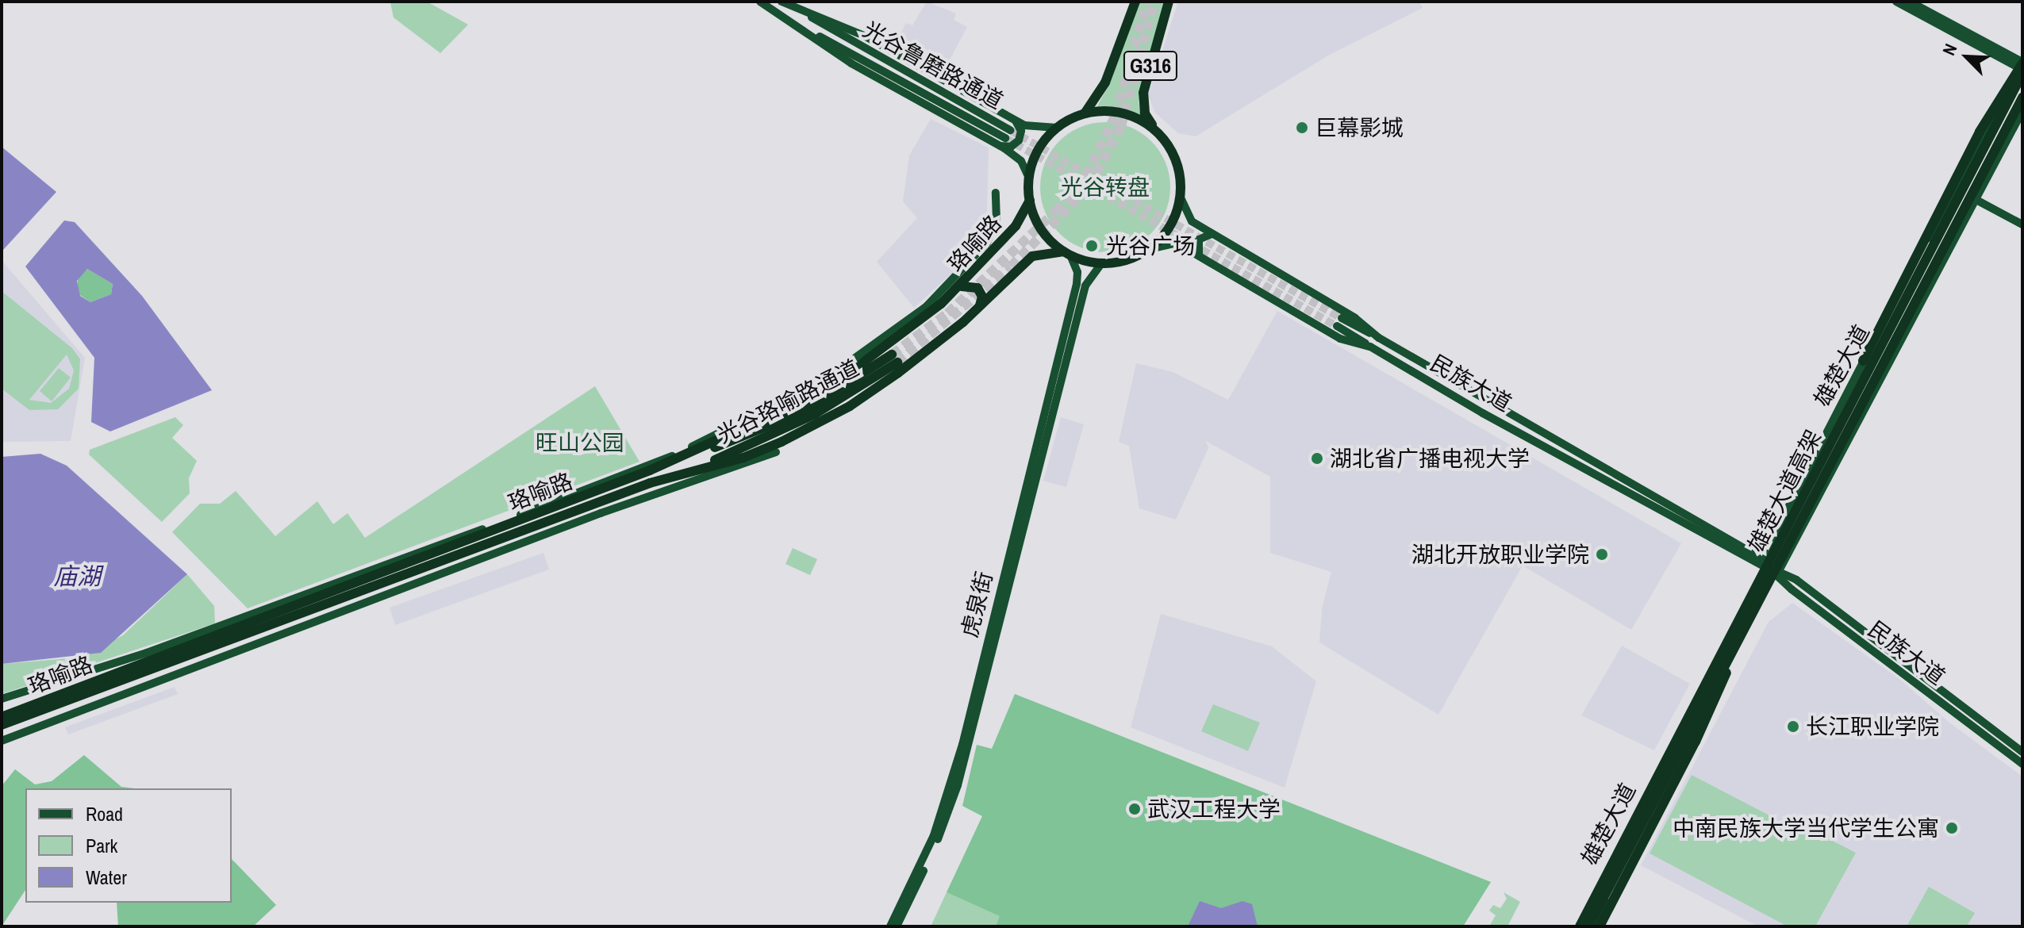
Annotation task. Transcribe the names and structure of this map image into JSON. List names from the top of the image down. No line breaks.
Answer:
{"streets":{"highway":["G316","珞喻路","光谷珞喻路通道","雄楚大道高架"],"main road":["光谷鲁磨路通道","雄楚大道","民族大道","虎泉街"]},"crossings":[["G316","珞喻路"],["G316","民族大道"],["珞喻路","民族大道"],["珞喻路","光谷珞喻路通道"],["雄楚大道","民族大道"],["雄楚大道","雄楚大道高架"]],"water":["庙湖"],"parks":["光谷转盘","旺山公园"],"places":["巨幕影城","光谷广场","湖北省广播电视大学","湖北开放职业学院","长江职业学院","武汉工程大学","中南民族大学当代学生公寓"],"legend":["Road","Park","Water"],"north":"top left"}
